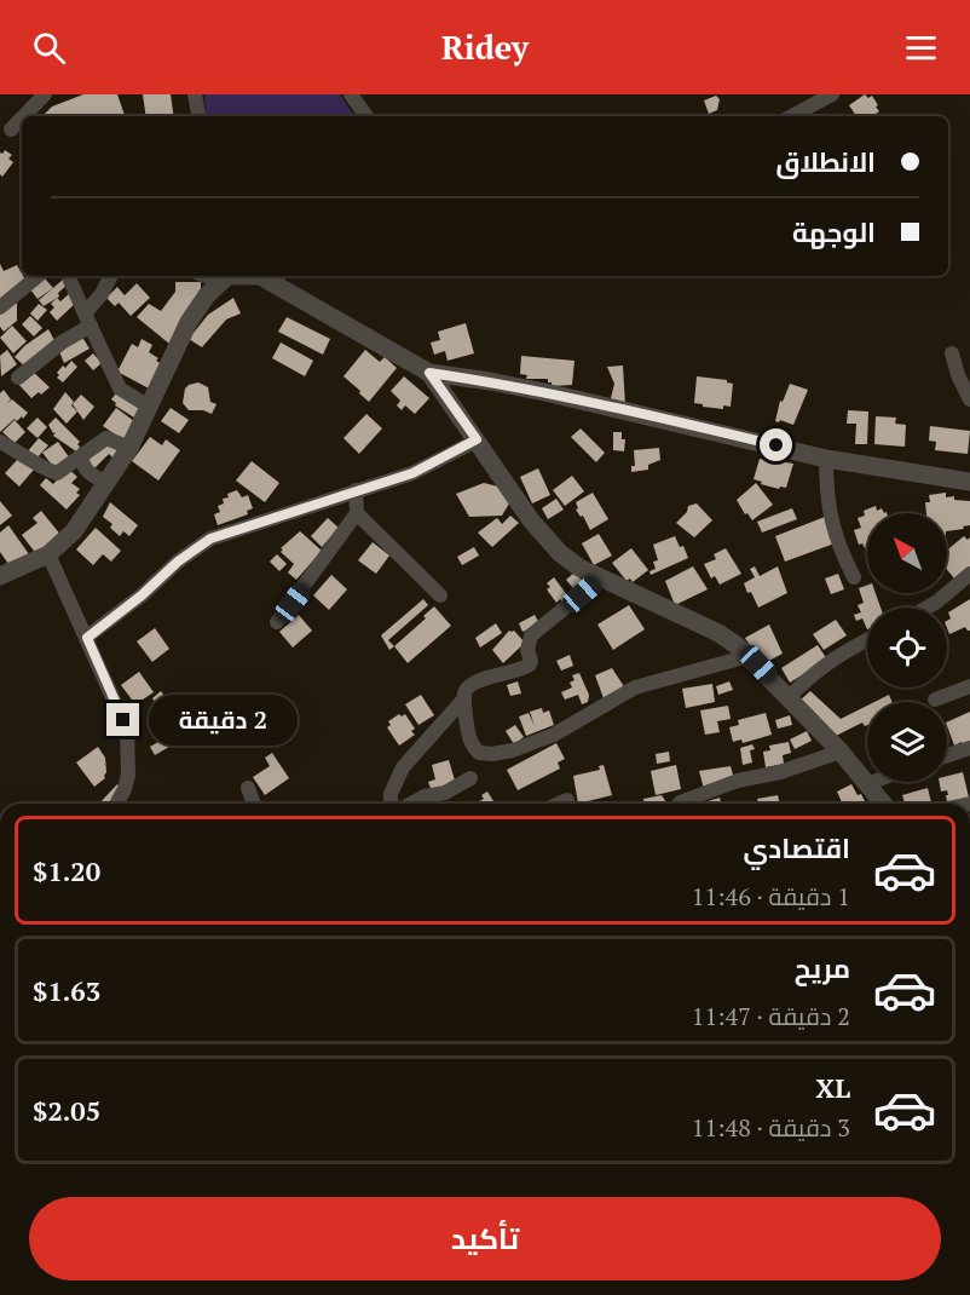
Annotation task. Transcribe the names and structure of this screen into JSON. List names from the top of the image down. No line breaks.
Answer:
{"north":"top left","page":{"header":"Ridey","banner":["الانطلاق","الوجهة"],"bubble":"2 دقيقة","list":[{"name":"اقتصادي","note":"1 دقيقة · 11:46","value":"$1.20"},{"name":"مريح","note":"2 دقيقة · 11:47","value":"$1.63"},{"name":"XL","note":"3 دقيقة · 11:48","value":"$2.05"}],"buttons":"تأكيد"}}
